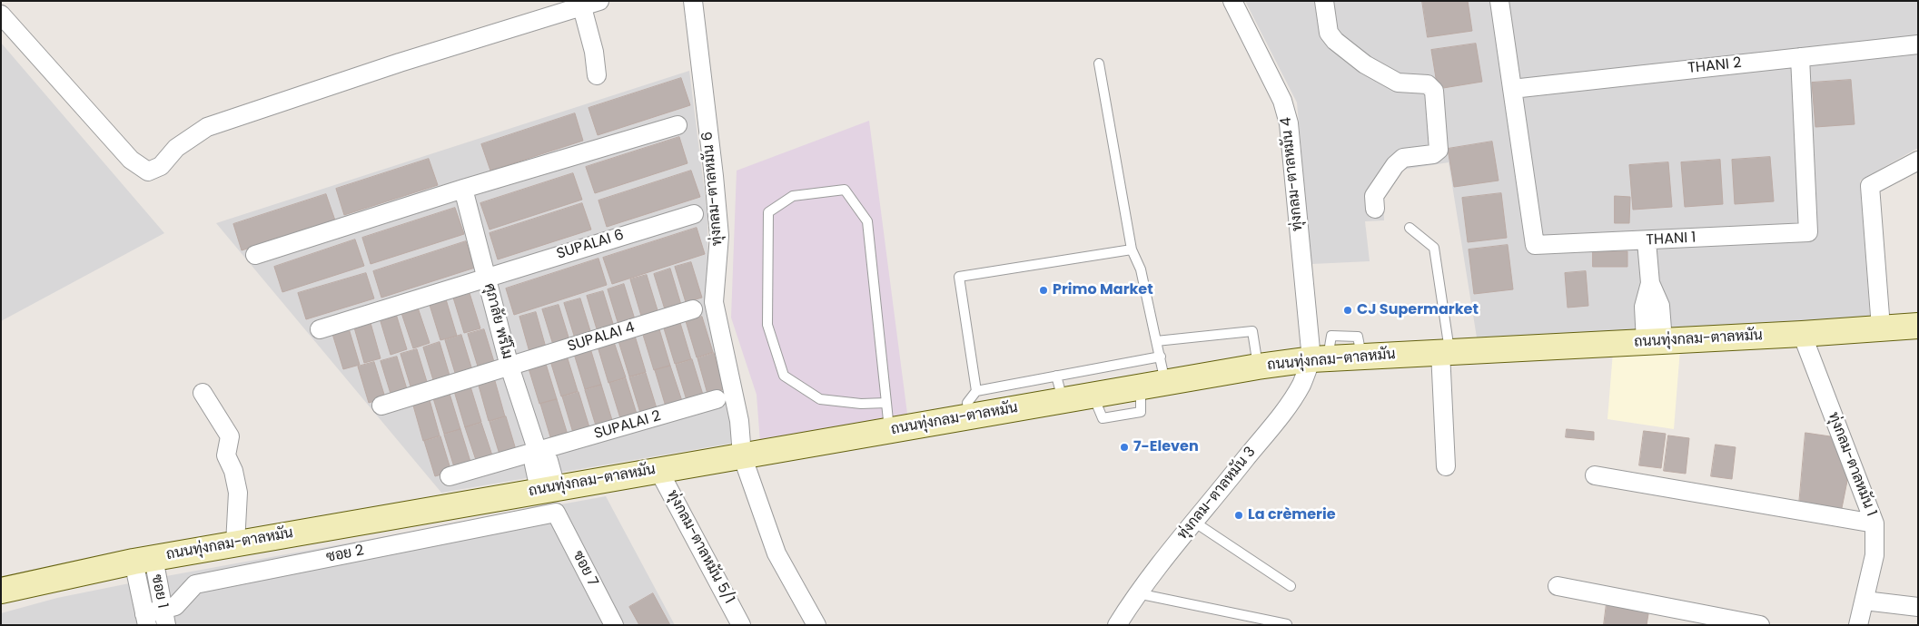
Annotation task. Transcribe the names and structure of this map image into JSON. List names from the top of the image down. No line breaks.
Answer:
{"streets":{"street":["THANI 2","ทุ่งกลม-ตาลหมัน 4","ทุ่งกลม-ตาลหมัน 6","THANI 1","SUPALAI 6","ศุภาลัย พรีโม","SUPALAI 4","ถนนทุ่งกลม-ตาลหมัน","SUPALAI 2","ทุ่งกลม-ตาลหมัน 1","ทุ่งกลม-ตาลหมัน 3","ทุ่งกลม-ตาลหมัน 5/1","ซอย 2","ซอย 7","ซอย 1"]},"crossings":[["THANI 2","THANI 1"],["ทุ่งกลม-ตาลหมัน 4","ถนนทุ่งกลม-ตาลหมัน"],["ทุ่งกลม-ตาลหมัน 4","ทุ่งกลม-ตาลหมัน 3"],["ทุ่งกลม-ตาลหมัน 6","ถนนทุ่งกลม-ตาลหมัน"],["SUPALAI 6","ศุภาลัย พรีโม"],["ศุภาลัย พรีโม","SUPALAI 4"],["ศุภาลัย พรีโม","ถนนทุ่งกลม-ตาลหมัน"],["ศุภาลัย พรีโม","SUPALAI 2"],["ถนนทุ่งกลม-ตาลหมัน","ทุ่งกลม-ตาลหมัน 1"],["ถนนทุ่งกลม-ตาลหมัน","ทุ่งกลม-ตาลหมัน 3"],["ถนนทุ่งกลม-ตาลหมัน","ทุ่งกลม-ตาลหมัน 5/1"],["ถนนทุ่งกลม-ตาลหมัน","ซอย 1"],["ซอย 2","ซอย 7"],["ซอย 2","ซอย 1"]],"places":["Primo Market","CJ Supermarket","7-Eleven","La crèmerie"]}
